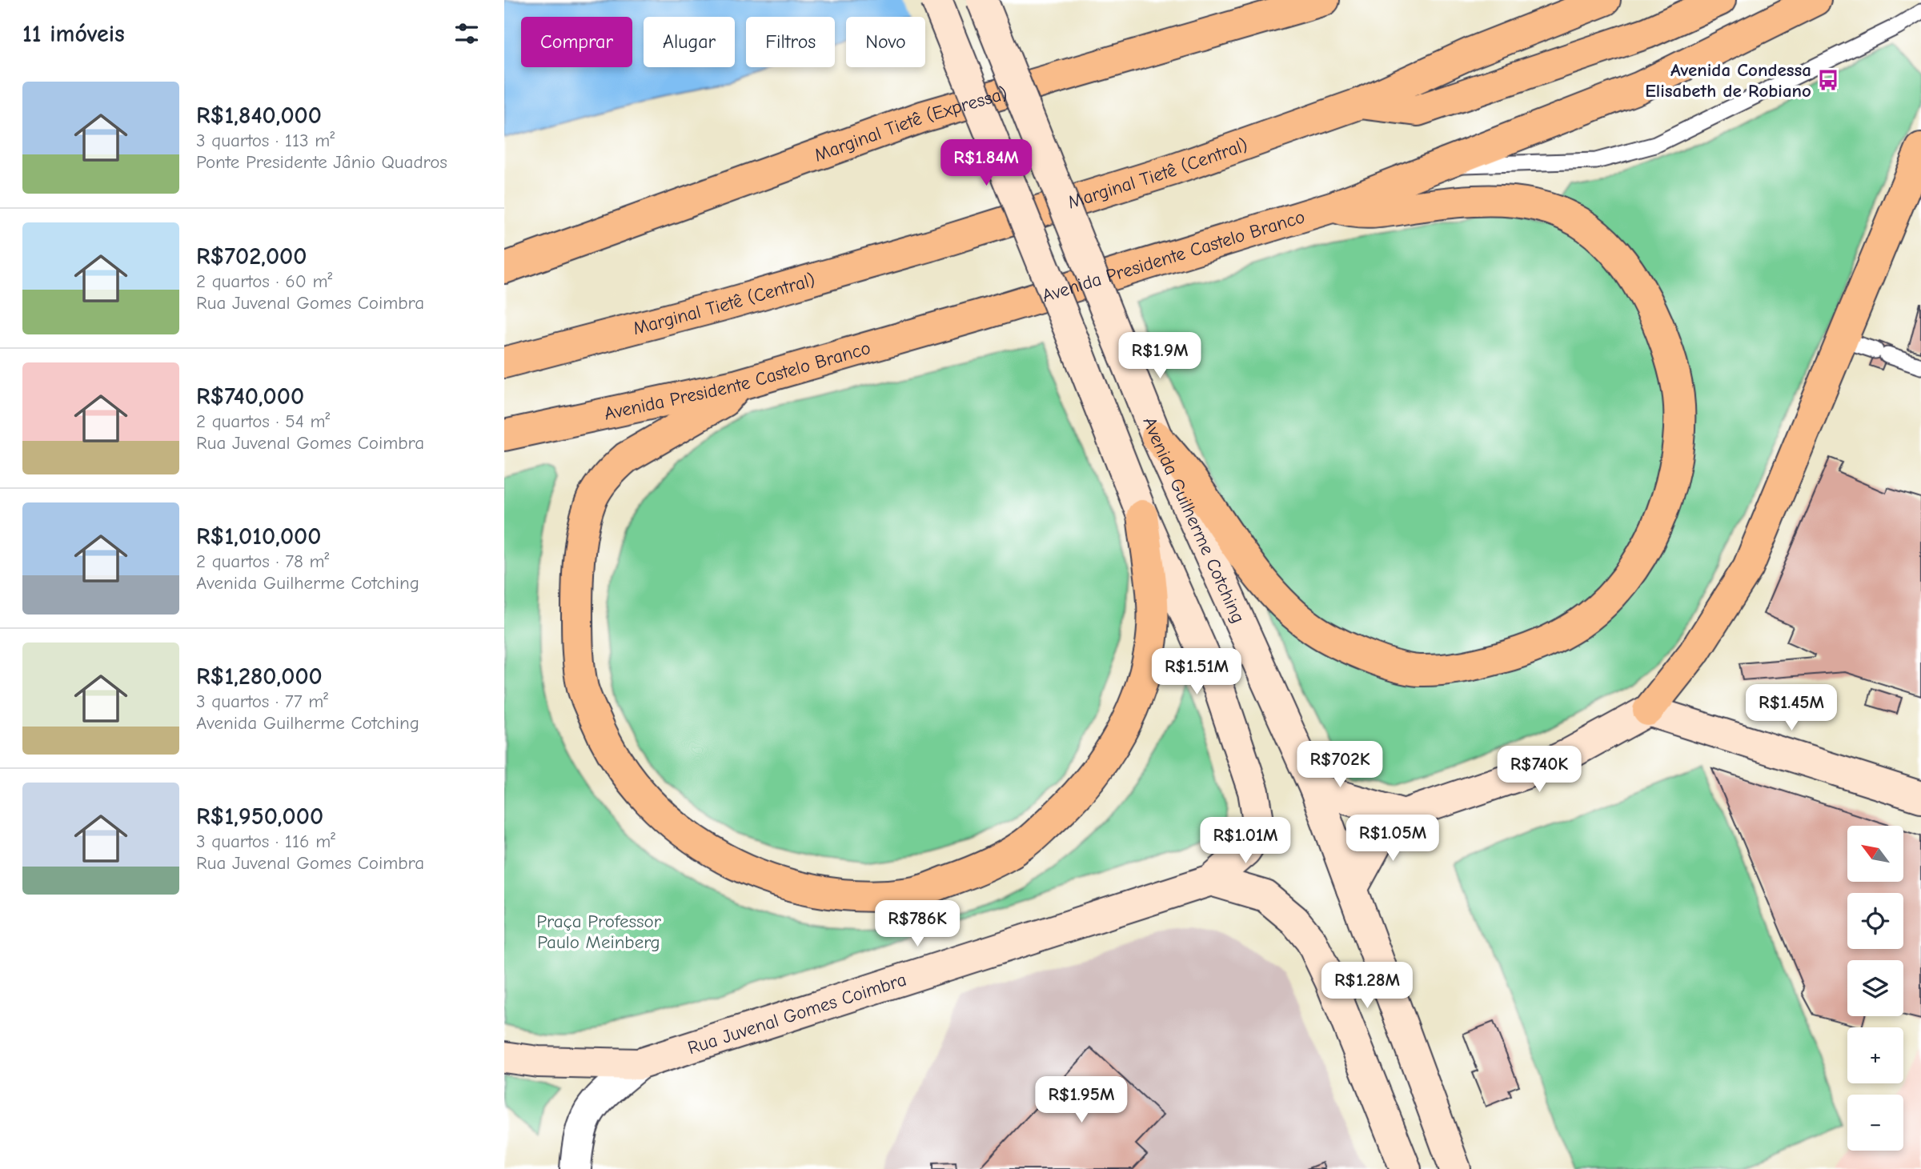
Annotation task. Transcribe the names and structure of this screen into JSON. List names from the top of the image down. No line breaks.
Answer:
{"streets":{"highway":["Marginal Tietê (Expressa)","Marginal Tietê (Central)","Avenida Presidente Castelo Branco"],"main road":["Avenida Guilherme Cotching","Rua Juvenal Gomes Coimbra"]},"parks":["Praça Professor Paulo Meinberg"],"places":{"bus stop":["Avenida Condessa Elisabeth de Robiano"]},"north":"top left","page":{"heading":"11 imóveis","chip":["Comprar","Alugar","Filtros","Novo"],"list":[{"name":"R$1,840,000","note":"3 quartos · 113 m² · Ponte Presidente Jânio Quadros"},{"name":"R$702,000","note":"2 quartos · 60 m² · Rua Juvenal Gomes Coimbra"},{"name":"R$740,000","note":"2 quartos · 54 m² · Rua Juvenal Gomes Coimbra"},{"name":"R$1,010,000","note":"2 quartos · 78 m² · Avenida Guilherme Cotching"},{"name":"R$1,280,000","note":"3 quartos · 77 m² · Avenida Guilherme Cotching"},{"name":"R$1,950,000","note":"3 quartos · 116 m² · Rua Juvenal Gomes Coimbra"}],"price":["R$1.84M","R$1.9M","R$1.51M","R$1.45M","R$702K","R$740K","R$1.05M","R$1.01M","R$786K","R$1.28M","R$1.95M"],"map_buttons":["+","−"]}}
